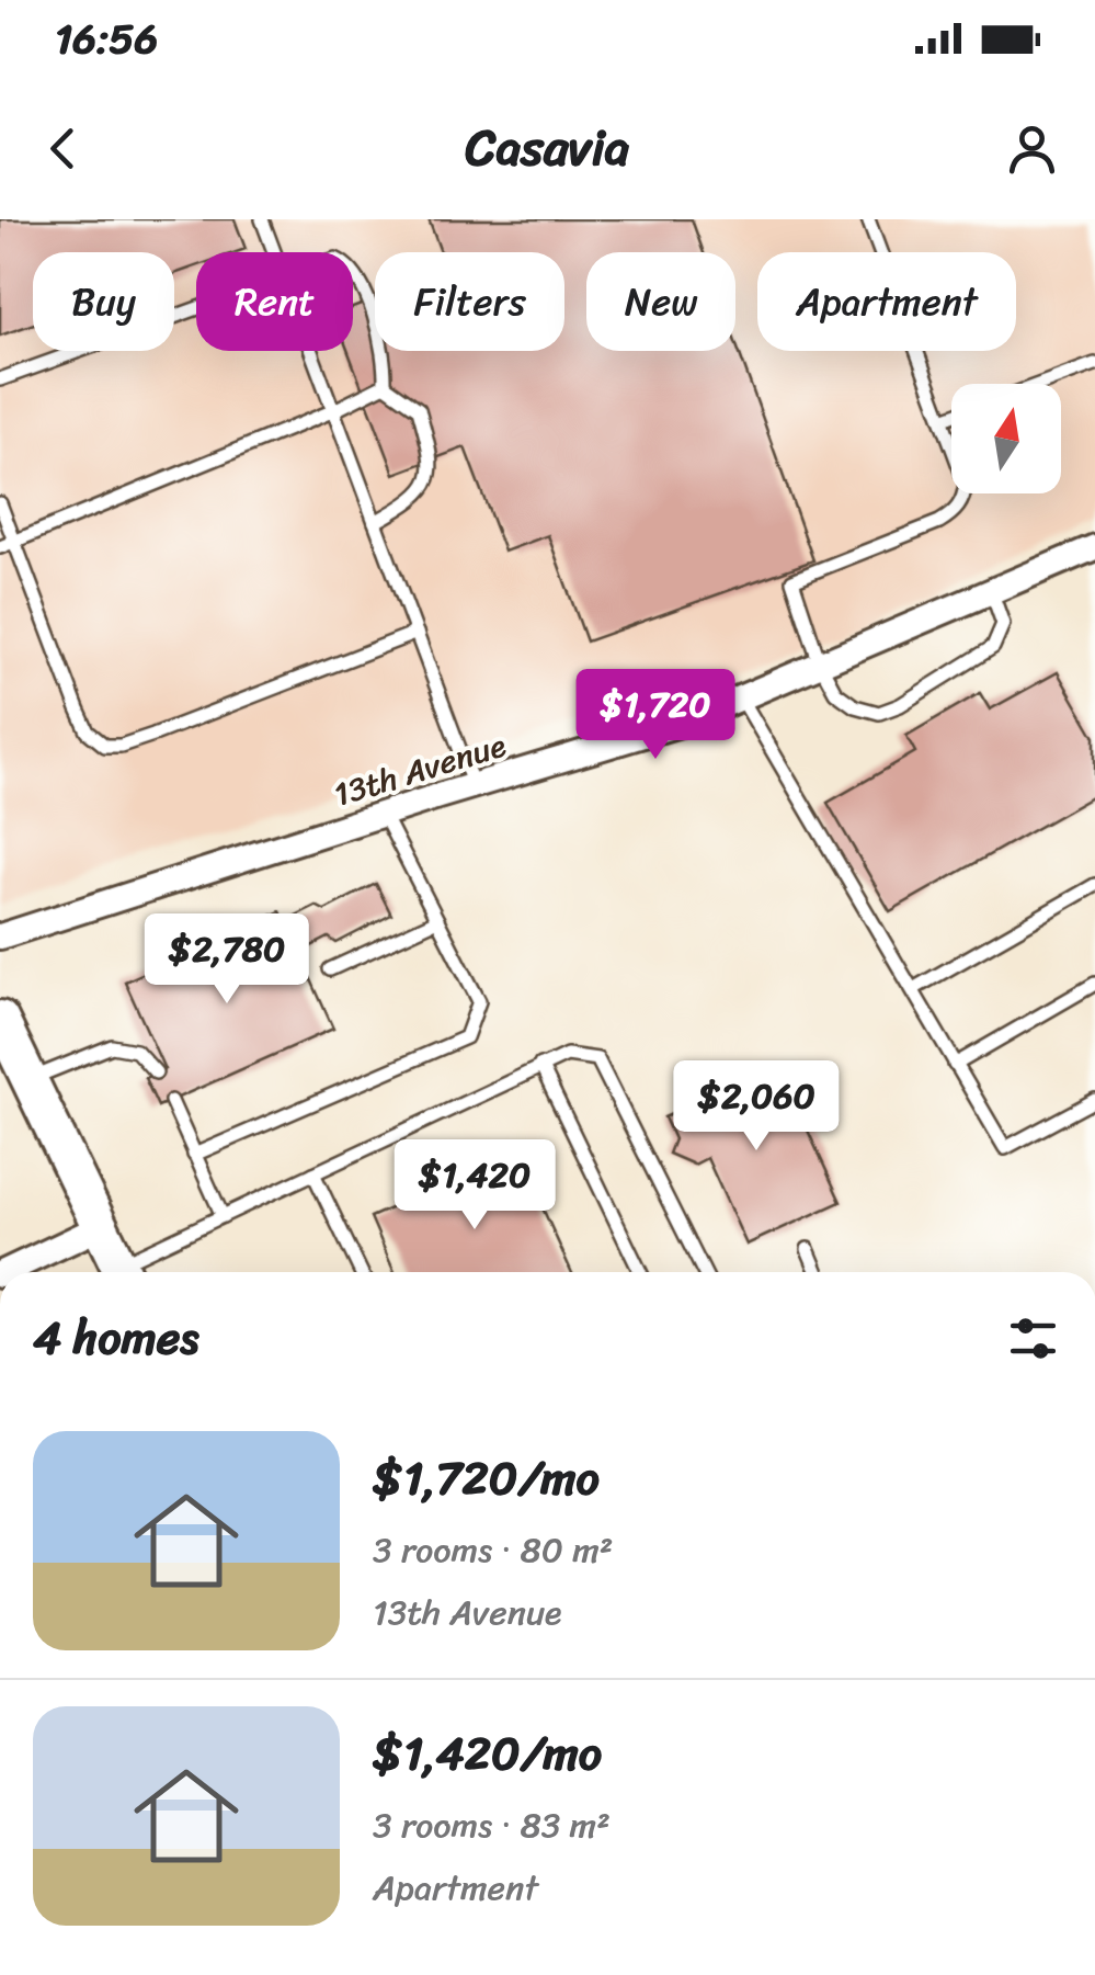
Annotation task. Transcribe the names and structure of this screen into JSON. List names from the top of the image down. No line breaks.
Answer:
{"streets":{"street":["13th Avenue"]},"north":"top","page":{"status":"16:56","header":"Casavia","chip":["Buy","Rent","Filters","New","Apartment"],"price":["$1,720","$2,780","$2,060","$1,420"],"heading":"4 homes","list":[{"name":"$1,720/mo","note":"3 rooms · 80 m² · 13th Avenue"},{"name":"$1,420/mo","note":"3 rooms · 83 m² · Apartment"}]}}
